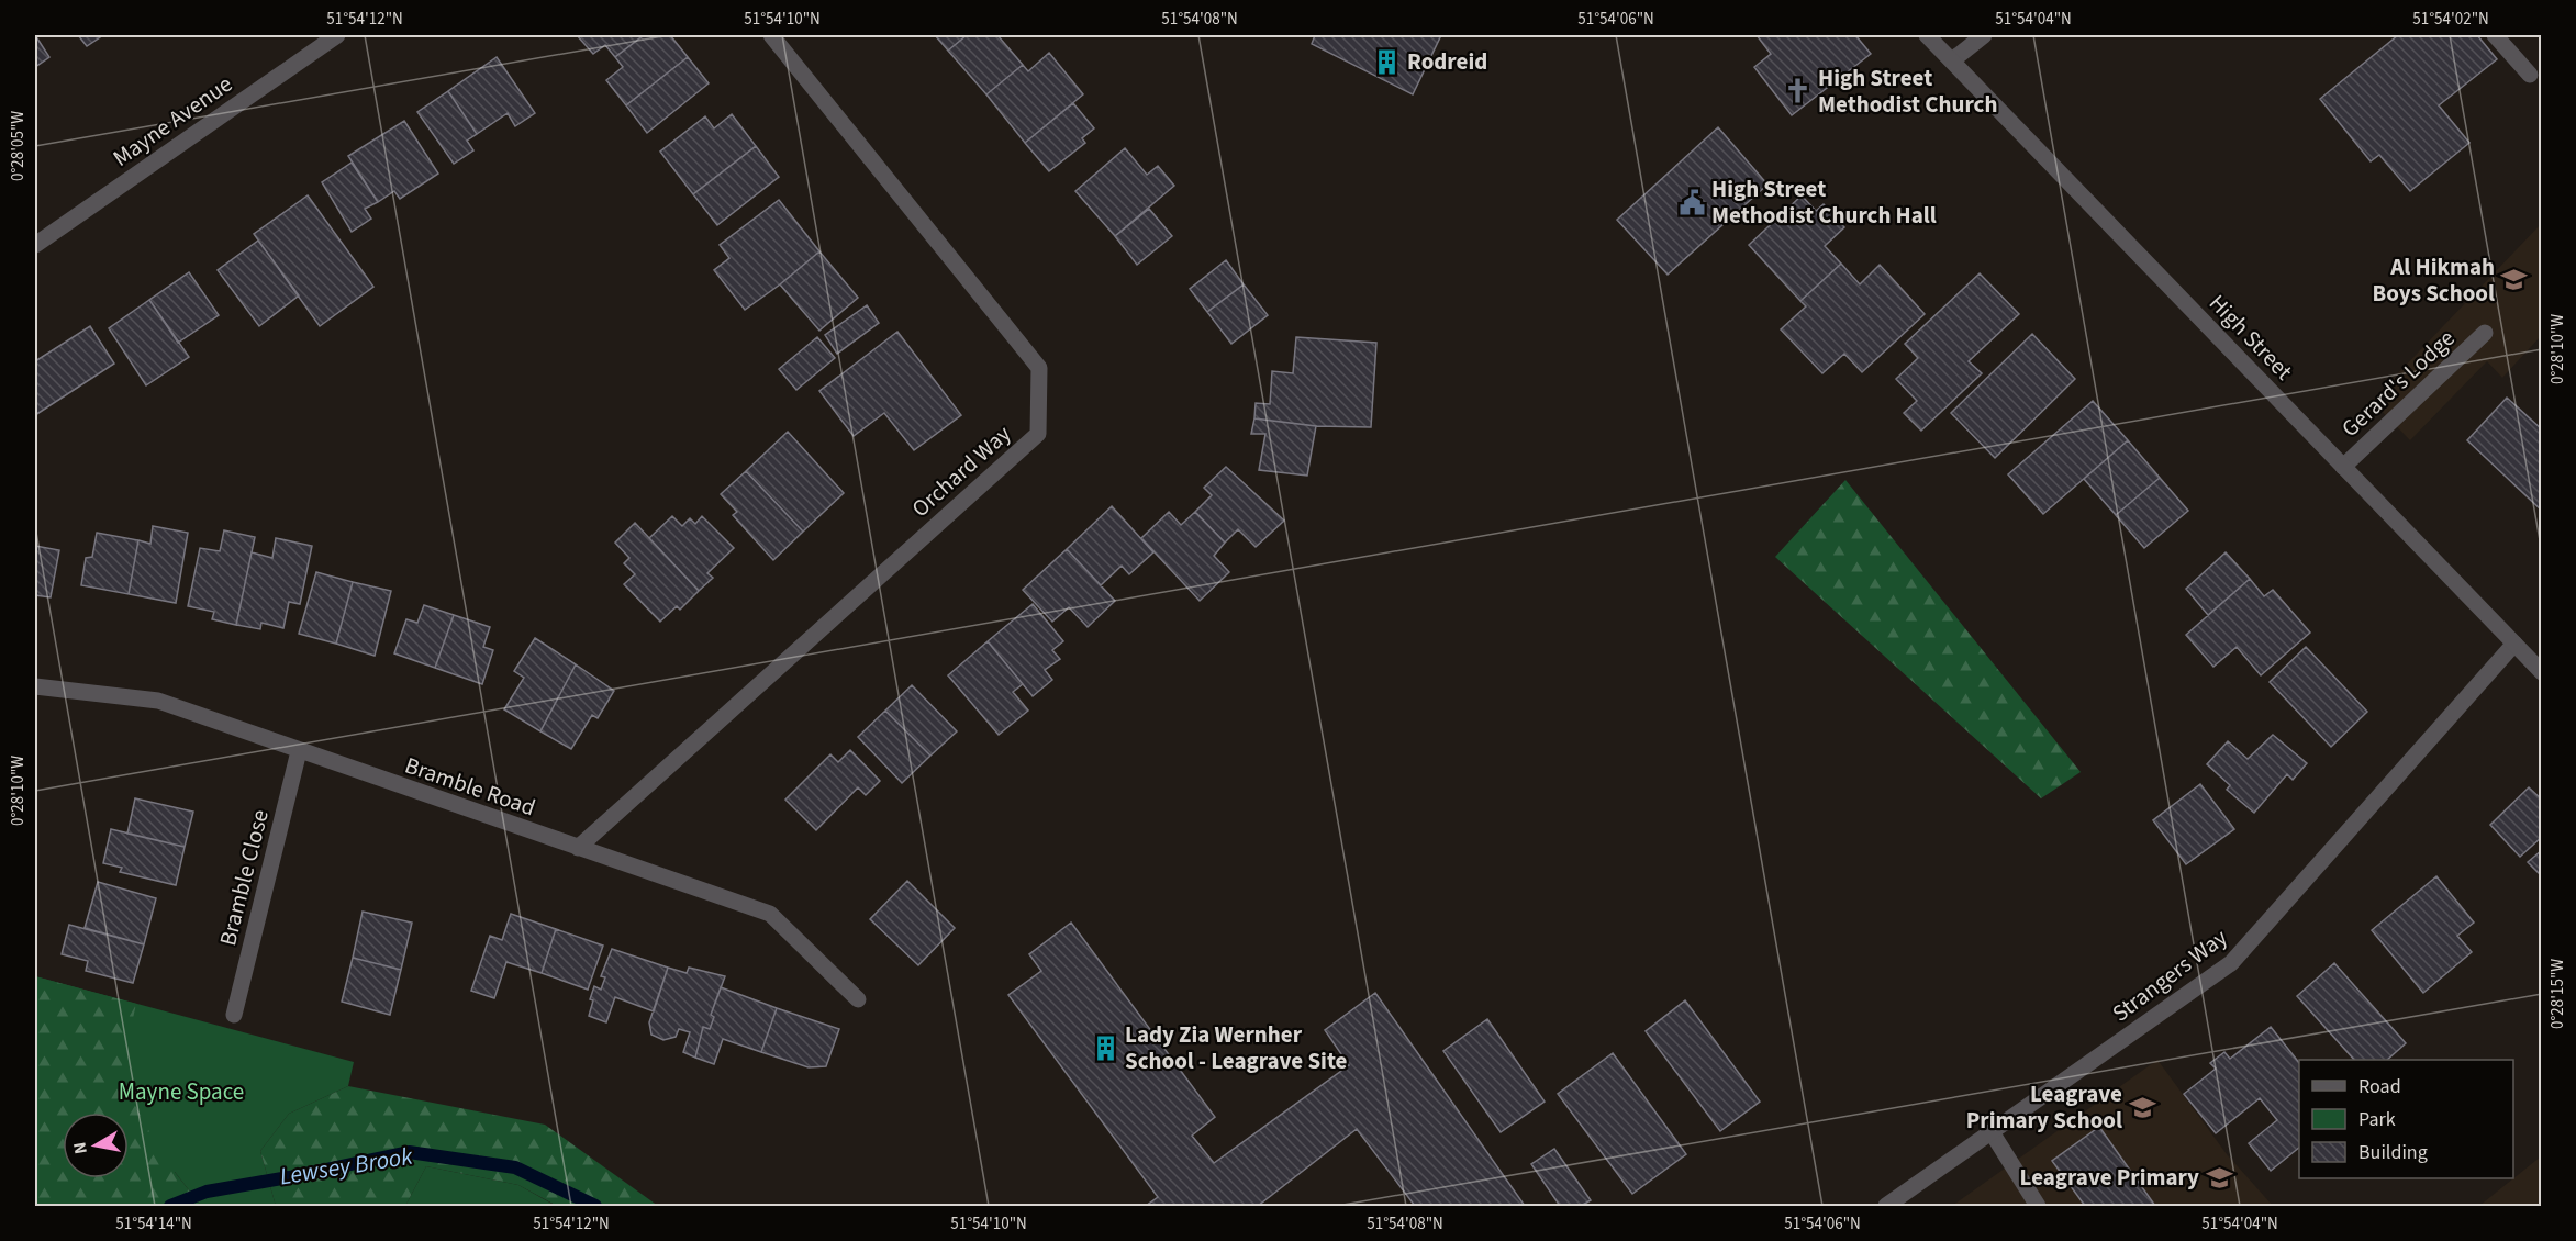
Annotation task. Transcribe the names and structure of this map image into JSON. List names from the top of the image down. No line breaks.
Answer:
{"streets":{"street":["Mayne Avenue","High Street","Gerard's Lodge","Orchard Way","Bramble Road","Bramble Close","Strangers Way"]},"crossings":[["High Street","Gerard's Lodge"],["High Street","Strangers Way"],["Orchard Way","Bramble Road"],["Bramble Road","Bramble Close"]],"water":["Lewsey Brook"],"parks":["Mayne Space"],"places":{"building":["Rodreid","Lady Zia Wernher School - Leagrave Site"],"church":["High Street Methodist Church"],"public building":["High Street Methodist Church Hall"],"school or university":["Al Hikmah Boys School","Leagrave Primary School","Leagrave Primary"]},"legend":["Road","Park","Building"],"north":"left","coordinates":["51°54'12\"N","51°54'10\"N","51°54'08\"N","51°54'06\"N","51°54'04\"N","51°54'02\"N","0°28'05\"W","0°28'10\"W","0°28'15\"W","51°54'14\"N"]}
